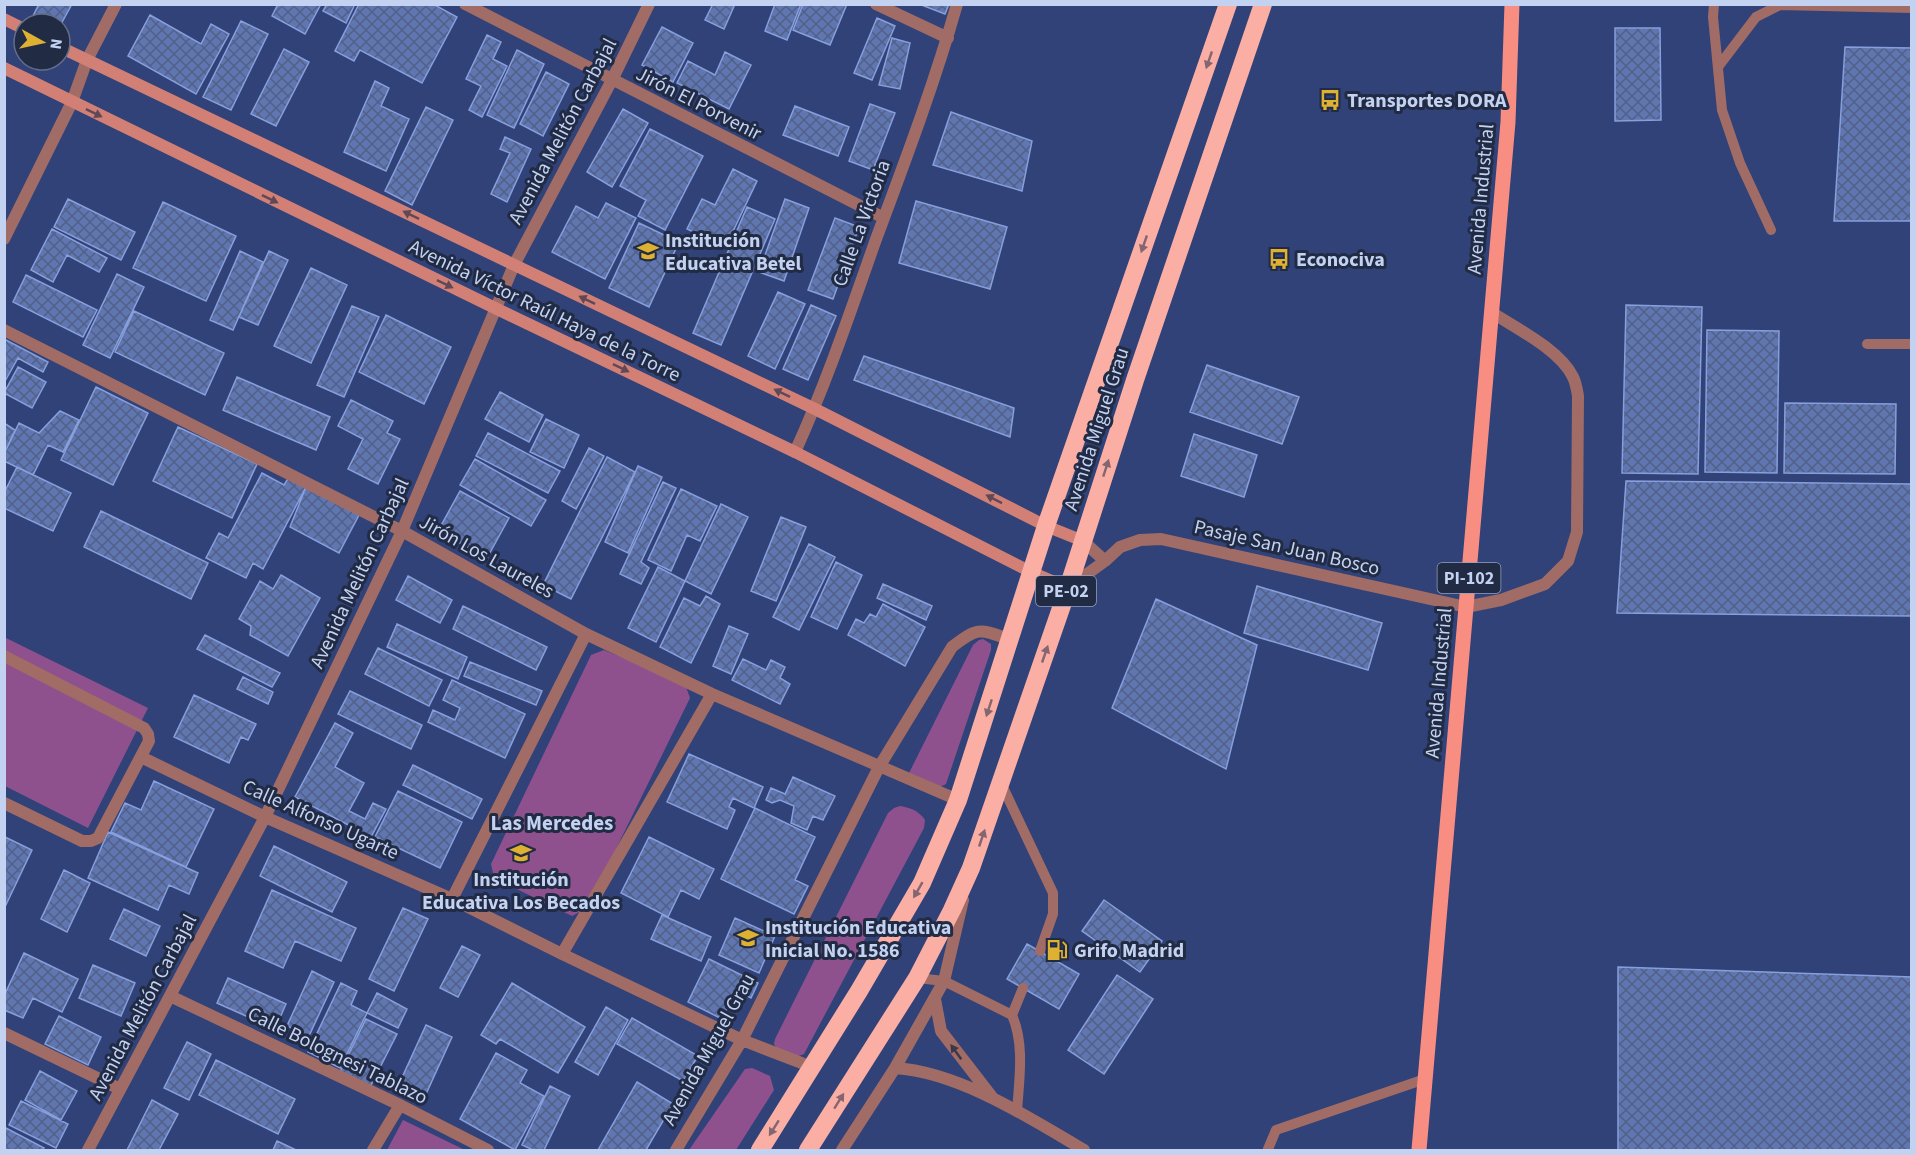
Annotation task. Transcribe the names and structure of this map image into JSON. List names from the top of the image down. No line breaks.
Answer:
{"streets":{"highway":["Avenida Miguel Grau","PE-02"],"main road":["Avenida Industrial","Avenida Víctor Raúl Haya de la Torre","PI-102"],"street":["Jirón El Porvenir","Avenida Melitón Carbajal","Calle La Victoria","Pasaje San Juan Bosco","Jirón Los Laureles","Calle Alfonso Ugarte","Calle Bolognesi Tablazo"]},"crossings":[["Jirón El Porvenir","Avenida Melitón Carbajal"],["Jirón El Porvenir","Calle La Victoria"],["Avenida Melitón Carbajal","Avenida Víctor Raúl Haya de la Torre"],["Avenida Melitón Carbajal","Jirón Los Laureles"],["Avenida Melitón Carbajal","Calle Alfonso Ugarte"],["Avenida Melitón Carbajal","Calle Bolognesi Tablazo"],["Avenida Industrial","Pasaje San Juan Bosco"],["Calle La Victoria","Avenida Víctor Raúl Haya de la Torre"],["Avenida Víctor Raúl Haya de la Torre","Avenida Miguel Grau"],["Avenida Víctor Raúl Haya de la Torre","Pasaje San Juan Bosco"],["Avenida Miguel Grau","Pasaje San Juan Bosco"],["Avenida Miguel Grau","Jirón Los Laureles"],["Avenida Miguel Grau","Calle Alfonso Ugarte"]],"districts":["Las Mercedes"],"places":{"bus stop":["Transportes DORA","Econociva"],"school or university":["Institución Educativa Betel","Institución Educativa Los Becados","Institución Educativa Inicial No. 1586"],"fuel station":["Grifo Madrid"]},"north":"right"}
